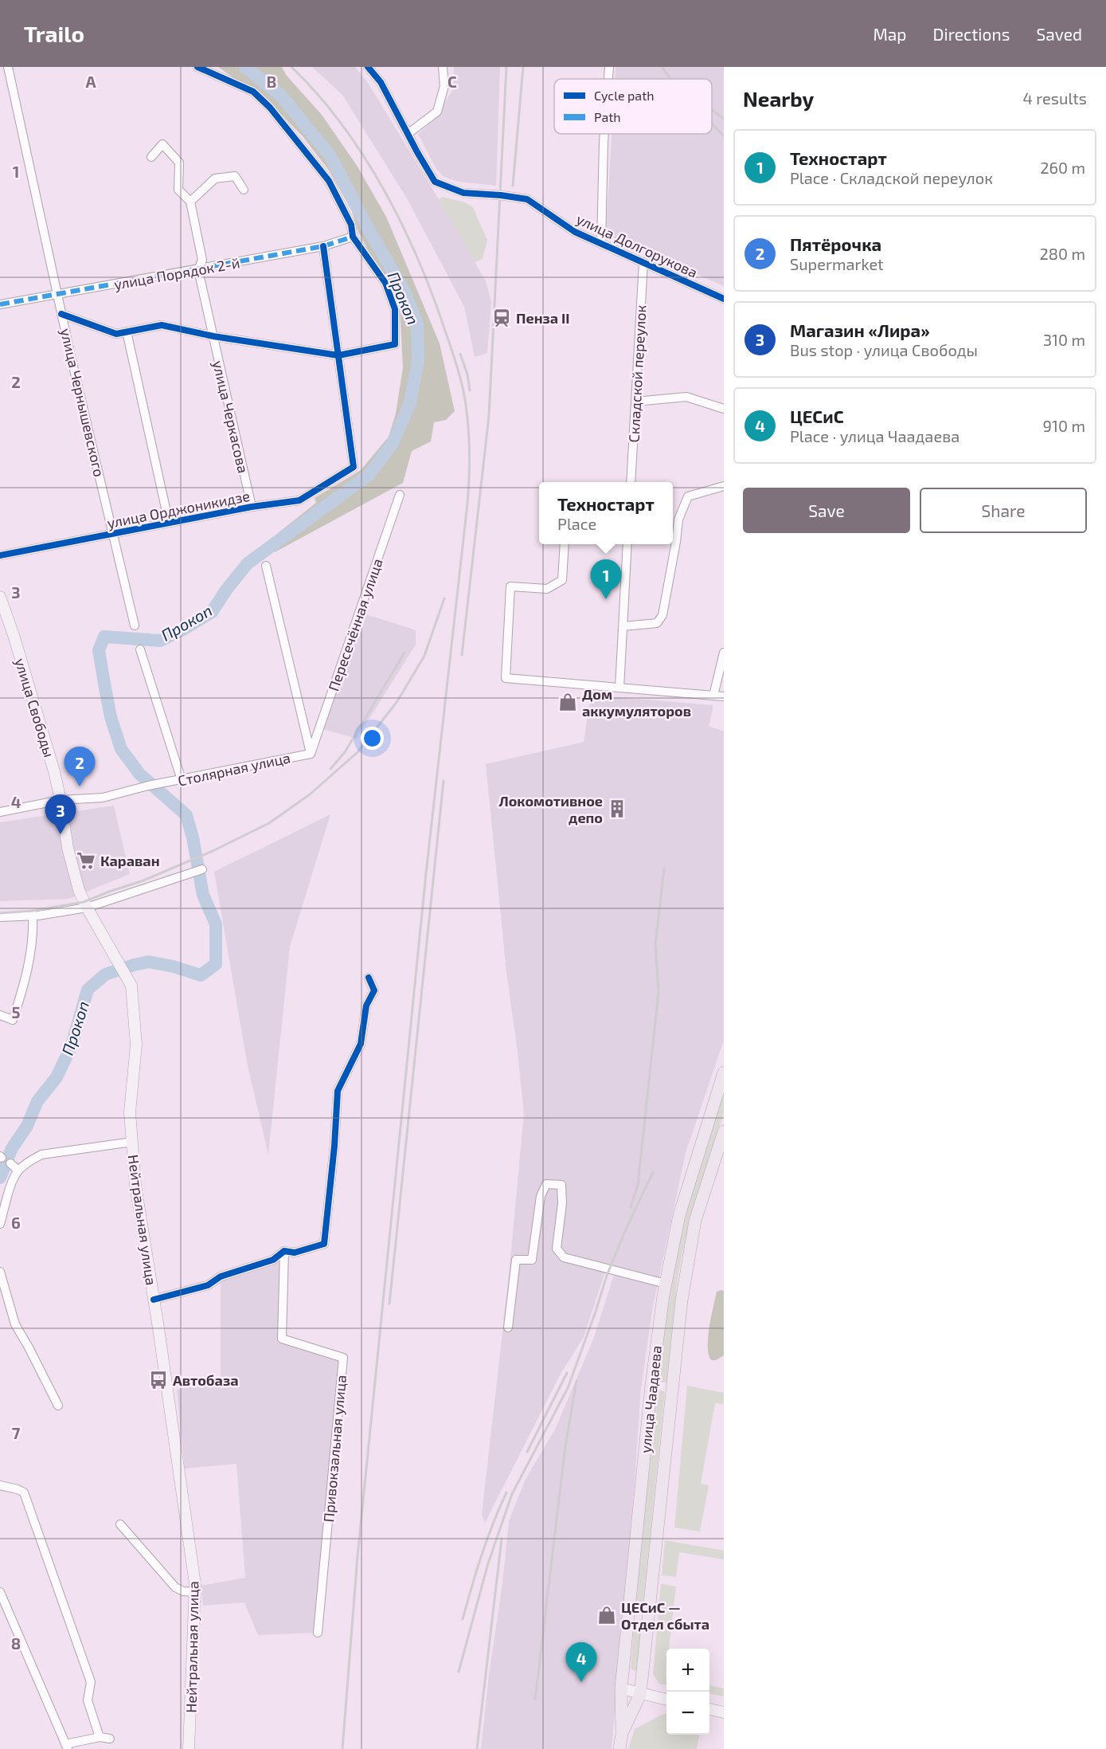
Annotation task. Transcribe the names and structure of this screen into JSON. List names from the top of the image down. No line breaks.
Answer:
{"streets":{"main road":["улица Свободы","Нейтральная улица","улица Чаадаева"],"street":["улица Долгорукова","улица Порядок 2-й","Складской переулок","улица Чернышевского","улица Черкасова","улица Орджоникидзе","Пересечённая улица","Столярная улица","Привокзальная улица"]},"crossings":[["улица Долгорукова","Складской переулок"],["улица Порядок 2-й","улица Чернышевского"],["улица Порядок 2-й","улица Черкасова"],["улица Чернышевского","улица Орджоникидзе"],["улица Черкасова","улица Орджоникидзе"],["Пересечённая улица","Столярная улица"],["улица Свободы","Столярная улица"],["улица Свободы","Нейтральная улица"]],"water":["Прокоп"],"places":{"station":["Пенза II"],"shop":["Дом аккумуляторов","ЦЕСиС — Отдел сбыта"],"building":["Локомотивное депо"],"supermarket":["Караван"],"bus stop":["Автобаза"]},"legend":["Cycle path","Path"],"page":{"header":"Trailo","nav":["Map","Directions","Saved"],"heading":["Nearby","4 results"],"list":[{"mark":"1","name":"Техностарт","note":"Place · Складской переулок","value":"260 m"},{"mark":"2","name":"Пятёрочка","note":"Supermarket","value":"280 m"},{"mark":"3","name":"Магазин «Лира»","note":"Bus stop · улица Свободы","value":"310 m"},{"mark":"4","name":"ЦЕСиС","note":"Place · улица Чаадаева","value":"910 m"}],"buttons":["Save","Share"],"popup":["Техностарт","Place"],"pins":["1","2","3","4"],"map_buttons":["+","−"]},"grid":{"columns":["A","B","C"],"rows":["1","2","3","4","5","6","7","8"]}}
